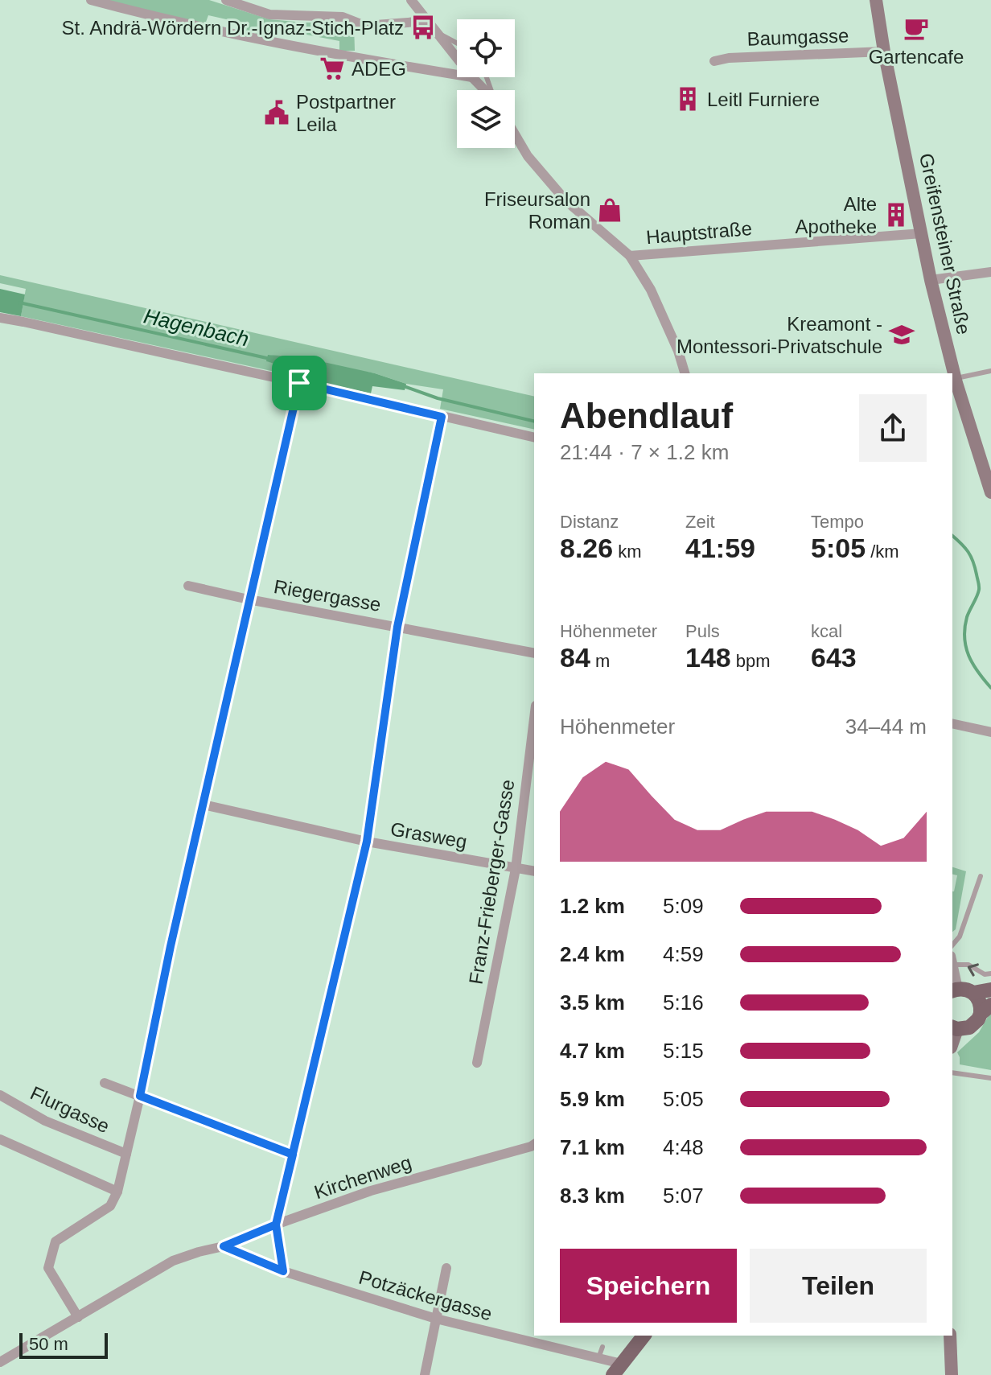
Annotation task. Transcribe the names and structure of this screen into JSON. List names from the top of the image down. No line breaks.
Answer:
{"streets":{"main road":["Greifensteiner Straße"],"street":["Baumgasse","Hauptstraße","Riegergasse","Grasweg","Franz-Frieberger-Gasse","Flurgasse","Kirchenweg","Potzäckergasse"]},"crossings":[["Baumgasse","Greifensteiner Straße"],["Hauptstraße","Greifensteiner Straße"],["Riegergasse","Flurgasse"],["Grasweg","Franz-Frieberger-Gasse"],["Grasweg","Flurgasse"],["Flurgasse","Kirchenweg"],["Kirchenweg","Potzäckergasse"]],"water":["Hagenbach"],"places":{"bus stop":["St. Andrä-Wördern Dr.-Ignaz-Stich-Platz"],"cafe":["Gartencafe"],"supermarket":["ADEG"],"building":["Leitl Furniere","Alte Apotheke"],"public building":["Postpartner Leila"],"shop":["Friseursalon Roman"],"school or university":["Kreamont - Montessori-Privatschule"]},"scale_bar":"50 m","page":{"heading":["Abendlauf","21:44 · 7 × 1.2 km"],"stats":[["Distanz","8.26 km"],["Zeit","41:59"],["Tempo","5:05 /km"],["Höhenmeter","84 m"],["Puls","148 bpm"],["kcal","643"]],"chart":["Höhenmeter","34–44 m"],"list":[{"name":"1.2 km","note":"5:09"},{"name":"2.4 km","note":"4:59"},{"name":"3.5 km","note":"5:16"},{"name":"4.7 km","note":"5:15"},{"name":"5.9 km","note":"5:05"},{"name":"7.1 km","note":"4:48"},{"name":"8.3 km","note":"5:07"}],"buttons":["Speichern","Teilen"],"scale":"50 m"}}
